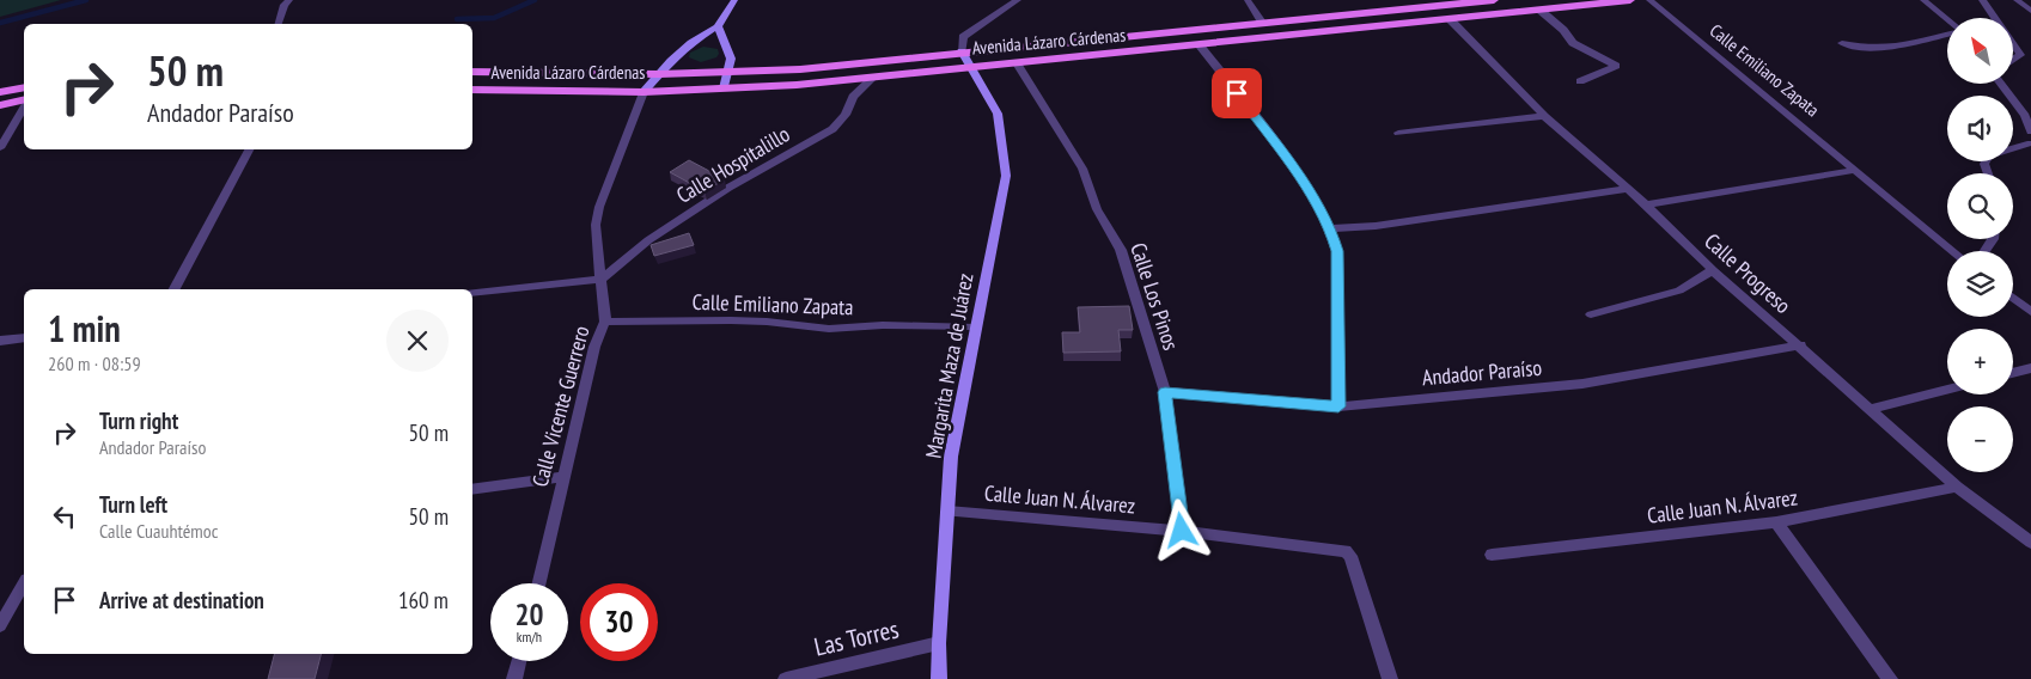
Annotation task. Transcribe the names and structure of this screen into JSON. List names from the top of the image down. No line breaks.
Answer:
{"streets":{"main road":["Avenida Lázaro Cárdenas"],"street":["Calle Emiliano Zapata","Calle Hospitalillo","Calle Progreso","Calle Los Pinos","Margarita Maza de Juárez","Andador Paraíso","Calle Vicente Guerrero","Calle Juan N. Álvarez","Las Torres"]},"crossings":[["Avenida Lázaro Cárdenas","Calle Hospitalillo"],["Avenida Lázaro Cárdenas","Calle Progreso"],["Avenida Lázaro Cárdenas","Calle Los Pinos"],["Avenida Lázaro Cárdenas","Margarita Maza de Juárez"],["Avenida Lázaro Cárdenas","Calle Vicente Guerrero"],["Calle Emiliano Zapata","Margarita Maza de Juárez"],["Calle Emiliano Zapata","Calle Vicente Guerrero"],["Calle Hospitalillo","Calle Vicente Guerrero"],["Calle Progreso","Andador Paraíso"],["Calle Progreso","Calle Juan N. Álvarez"],["Calle Los Pinos","Andador Paraíso"],["Calle Los Pinos","Calle Juan N. Álvarez"],["Margarita Maza de Juárez","Calle Juan N. Álvarez"],["Margarita Maza de Juárez","Las Torres"]],"north":"top left","page":{"map_buttons":["+","−"],"turn":["50 m","Andador Paraíso"],"heading":["1 min","260 m · 08:59"],"list":[{"name":"Turn right","note":"Andador Paraíso","value":"50 m"},{"name":"Turn left","note":"Calle Cuauhtémoc","value":"50 m"},{"name":"Arrive at destination","value":"160 m"}],"speed":"20 km/h","limit":"30"}}
